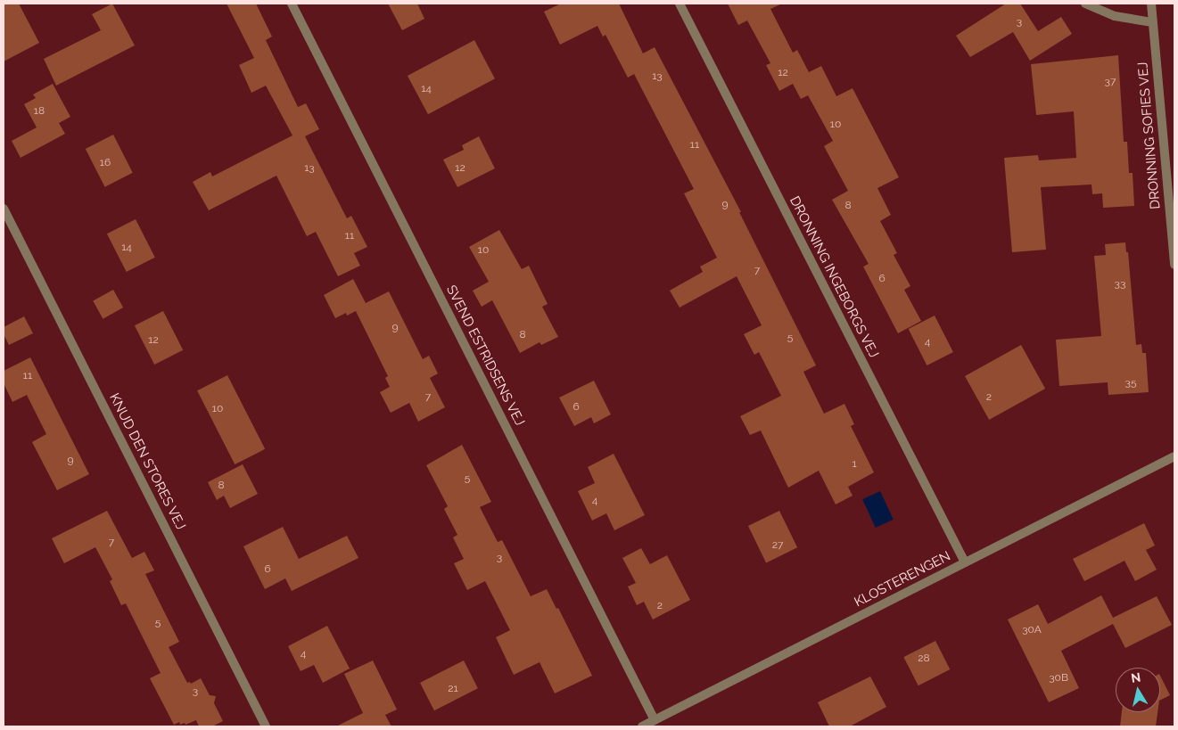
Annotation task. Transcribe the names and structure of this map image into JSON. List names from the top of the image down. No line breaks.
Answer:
{"streets":{"street":["DRONNING SOFIES VEJ","DRONNING INGEBORGS VEJ","SVEND ESTRIDSENS VEJ","KNUD DEN STORES VEJ","KLOSTERENGEN"]},"crossings":[["DRONNING INGEBORGS VEJ","KLOSTERENGEN"],["SVEND ESTRIDSENS VEJ","KLOSTERENGEN"]],"house_numbers":["3","12","13","37","14","18","10","11","16","13","12","9","8","11","14","10","7","6","33","9","8","5","12","4","11","35","7","2","6","10","9","1","5","8","4","7","27","3","6","2","5","30A","4","28","30B","21","3"],"north":"top"}
